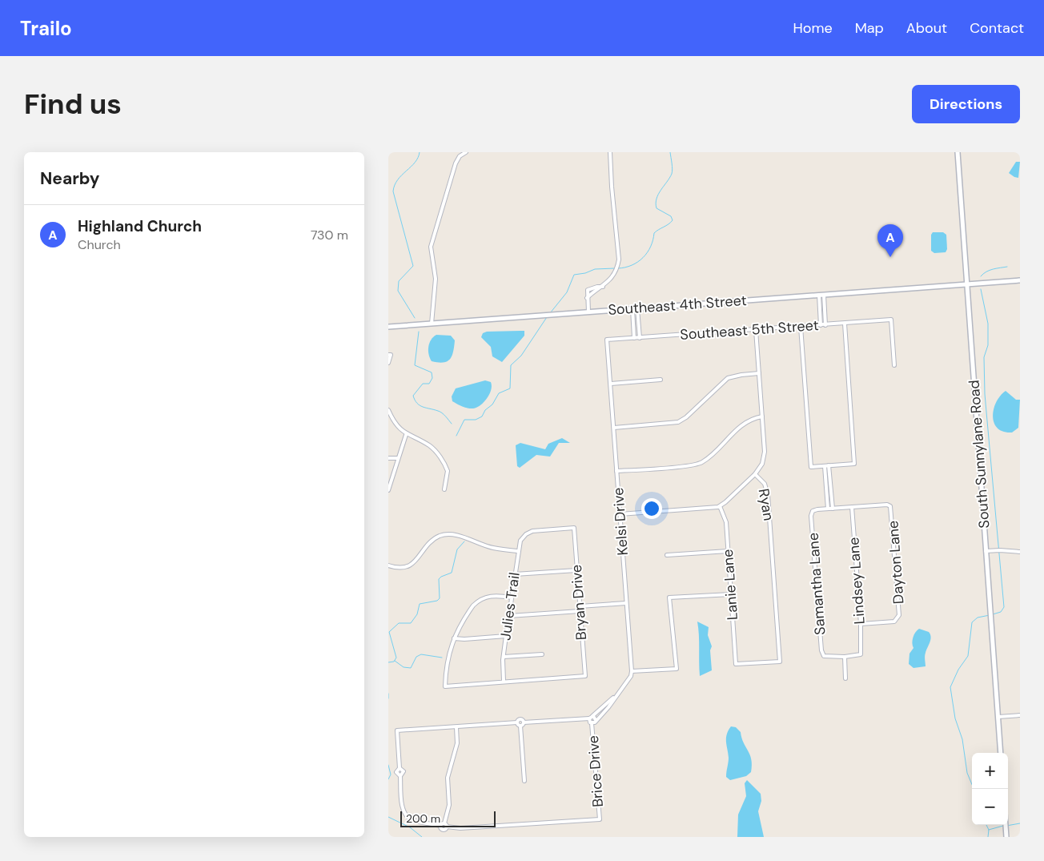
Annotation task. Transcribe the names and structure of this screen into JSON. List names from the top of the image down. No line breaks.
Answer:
{"streets":{"main road":["Southeast 4th Street","South Sunnylane Road"],"street":["Southeast 5th Street","Ryan","Kelsi Drive","Dayton Lane","Lindsey Lane","Samantha Lane","Lanie Lane","Bryan Drive","Julies Trail","Brice Drive"]},"crossings":[["Southeast 4th Street","South Sunnylane Road"],["Southeast 5th Street","Ryan"],["Southeast 5th Street","Kelsi Drive"],["Ryan","Lanie Lane"],["Dayton Lane","Lindsey Lane"],["Lindsey Lane","Samantha Lane"],["Bryan Drive","Julies Trail"]],"scale_bar":"200 m","page":{"header":"Trailo","nav":["Home","Map","About","Contact"],"buttons":"Directions","title":"Find us","heading":"Nearby","list":[{"mark":"A","name":"Highland Church","note":"Church","value":"730 m"}],"pins":"A","map_buttons":["+","−"],"scale":"200 m"}}
